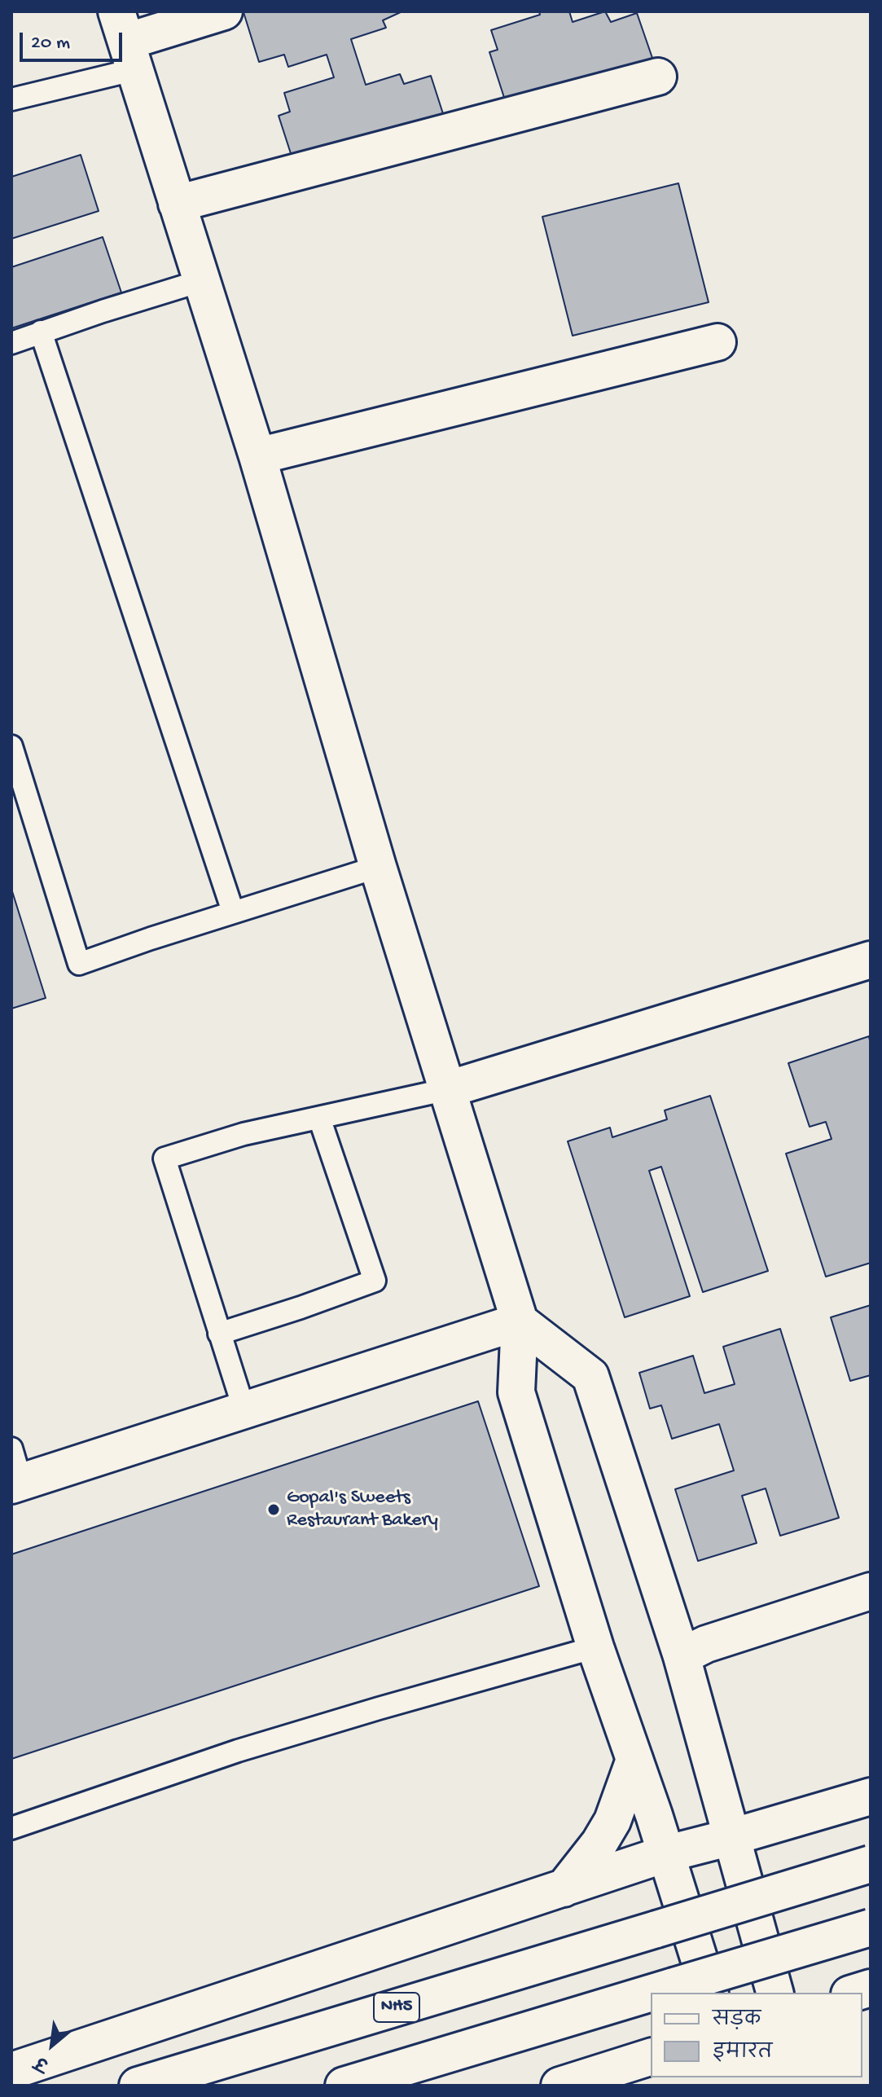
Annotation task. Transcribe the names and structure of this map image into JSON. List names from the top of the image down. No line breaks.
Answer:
{"streets":{"main road":["NH5"]},"places":["Gopal's Sweets Restaurant Bakery"],"legend":["सड़क","इमारत"],"scale_bar":"20 m","north":"bottom left"}
